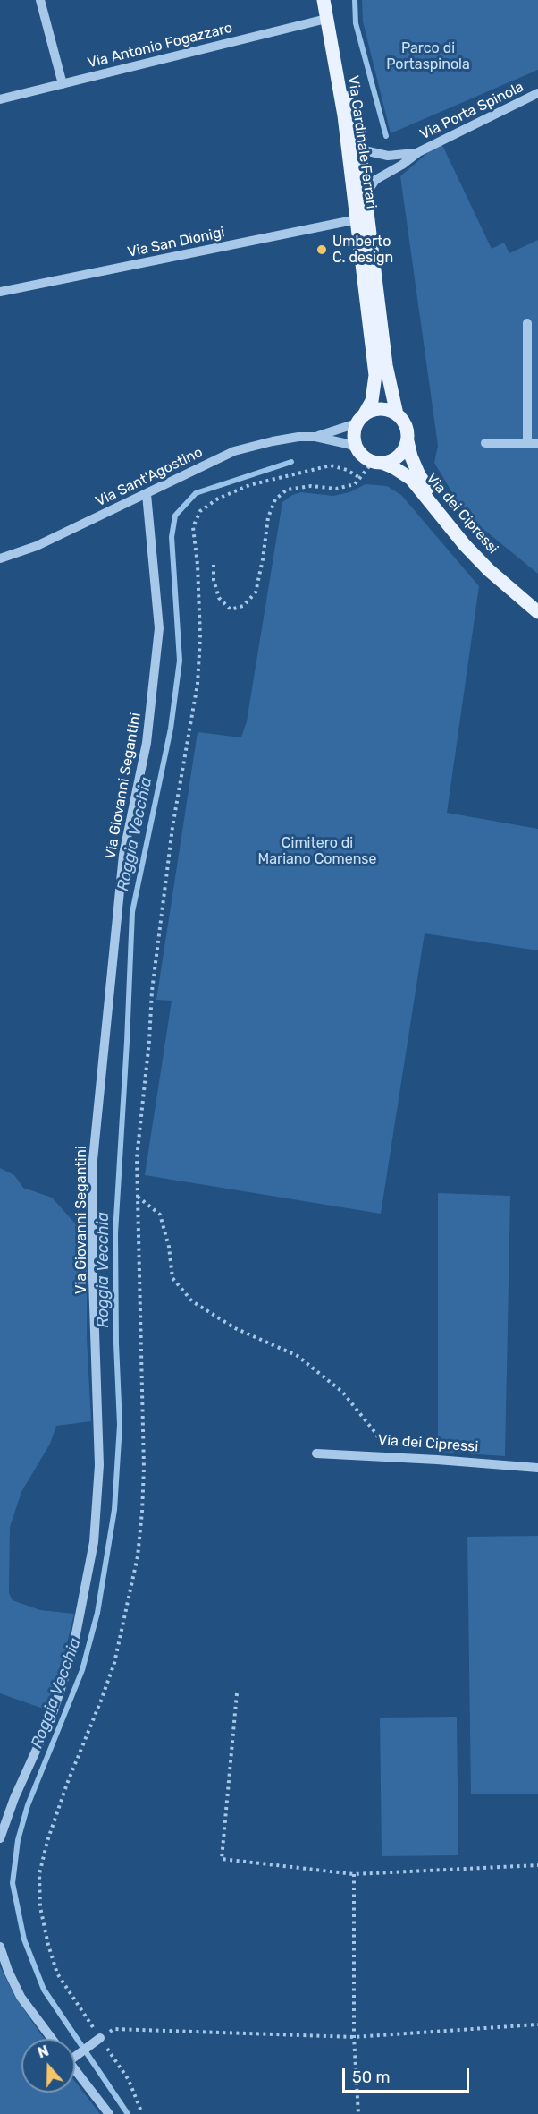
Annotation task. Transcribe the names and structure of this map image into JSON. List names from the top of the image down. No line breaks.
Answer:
{"streets":{"main road":["Via Cardinale Ferrari","Via dei Cipressi"],"street":["Via Antonio Fogazzaro","Via Porta Spinola","Via San Dionigi","Via Sant'Agostino","Via Giovanni Segantini"]},"crossings":[["Via Antonio Fogazzaro","Via Cardinale Ferrari"],["Via Porta Spinola","Via Cardinale Ferrari"],["Via Cardinale Ferrari","Via San Dionigi"],["Via Cardinale Ferrari","Via dei Cipressi"],["Via Sant'Agostino","Via Giovanni Segantini"]],"water":["Roggia Vecchia"],"parks":["Parco di Portaspinola","Cimitero di Mariano Comense"],"places":["Umberto C. design"],"scale_bar":"50 m","north":"top"}
